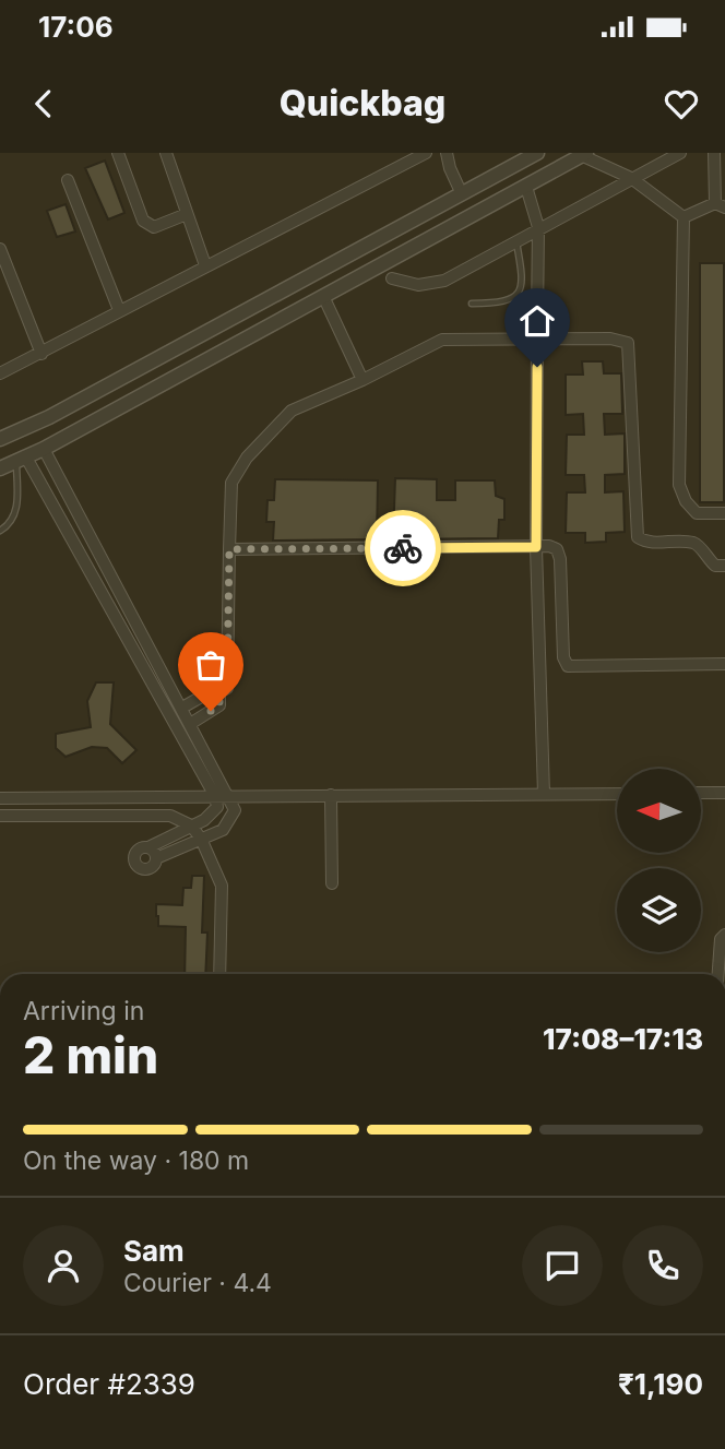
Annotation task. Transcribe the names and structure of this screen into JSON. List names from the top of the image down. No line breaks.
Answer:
{"north":"left","page":{"status":"17:06","header":"Quickbag","heading":["2 min","Arriving in","17:08–17:13"],"panel":["Sam","Courier · 4.4","Order #2339","₹1,190"],"bar":"On the way · 180 m"}}
